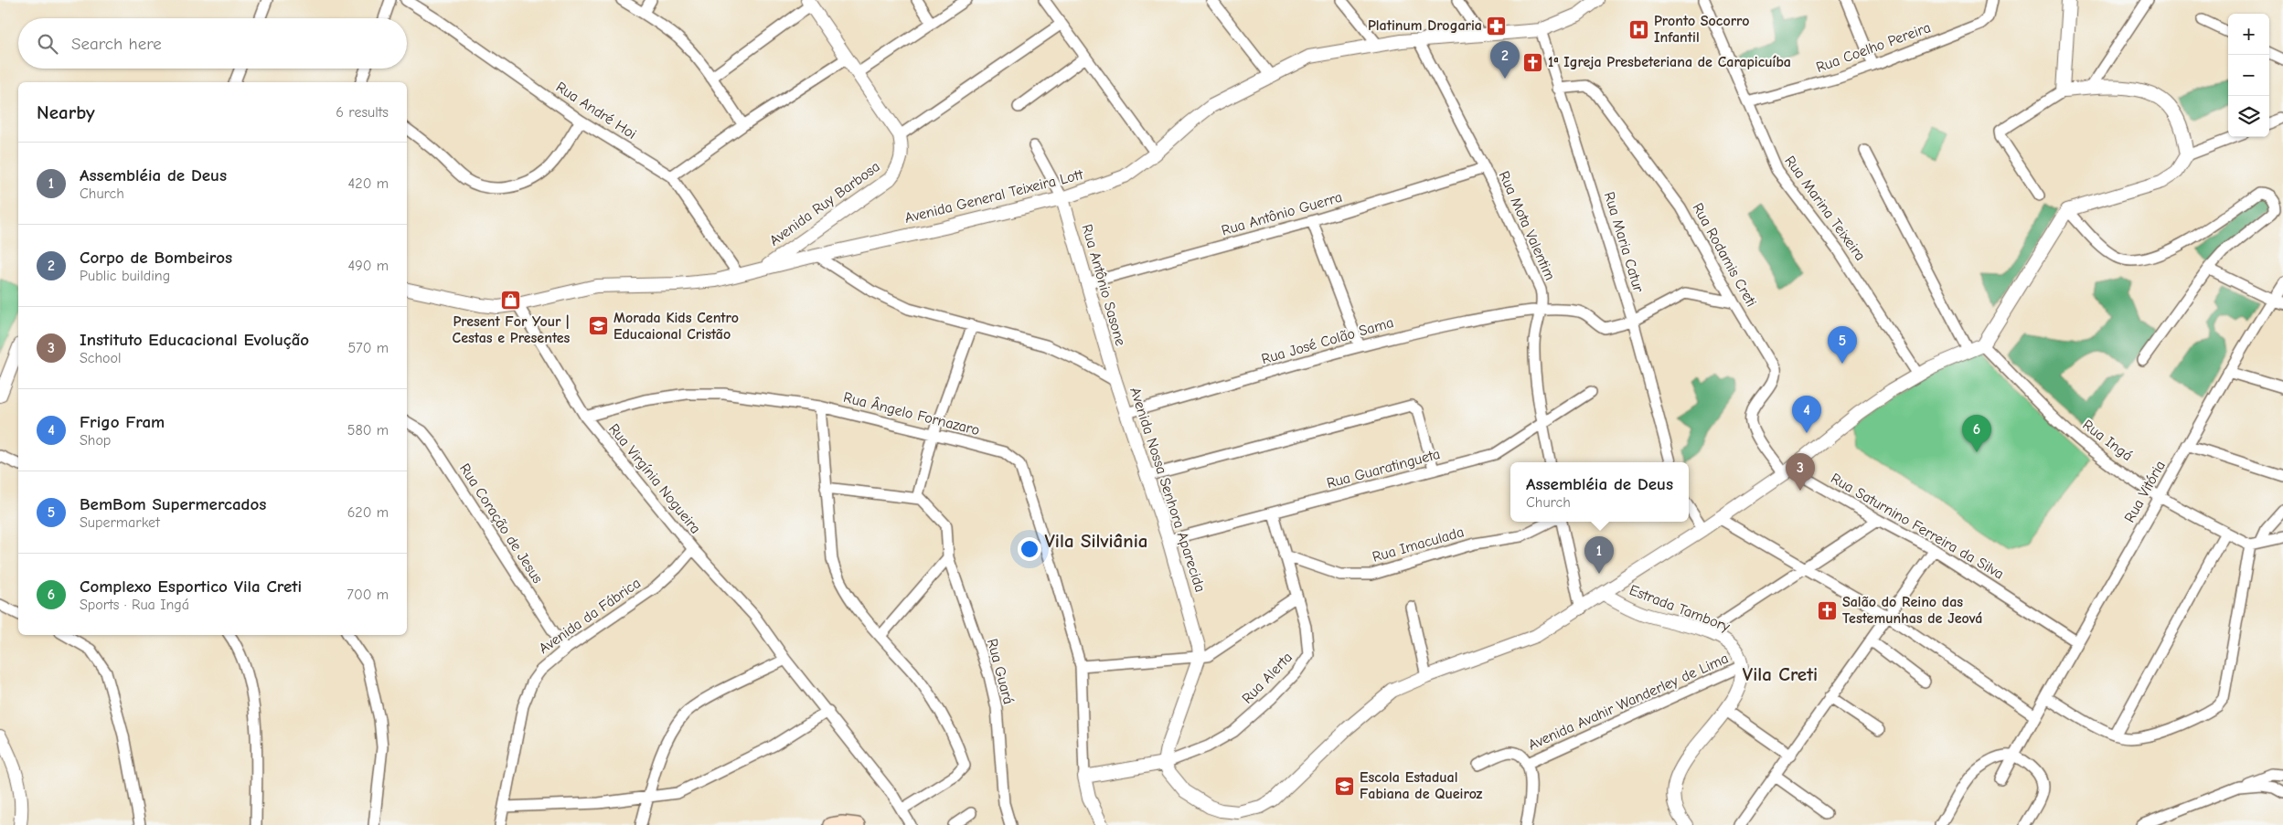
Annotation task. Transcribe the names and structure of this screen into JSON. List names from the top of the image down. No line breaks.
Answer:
{"streets":{"street":["Rua Coelho Pereira","Rua André Hoi","Avenida General Teixeira Lott","Avenida Ruy Barbosa","Rua Marina Teixeira","Rua Antônio Guerra","Rua Mota Valentim","Rua Maria Catur","Rua Rodamis Creti","Rua Antônio Sasone","Rua José Colão Sama","Rua Ângelo Fornazaro","Rua Ingá","Rua Guaratingueta","Rua Virgínia Nogueira","Avenida Nossa Senhora Aparecida","Rua Vitória","Rua Coração de Jesus","Rua Saturnino Ferreira da Silva","Rua Imaculada","Estrada Tambory","Avenida da Fábrica","Rua Guará","Rua Alerta","Avenida Avahir Wanderley de Lima"]},"crossings":[["Rua Coelho Pereira","Rua Marina Teixeira"],["Rua André Hoi","Avenida General Teixeira Lott"],["Avenida General Teixeira Lott","Avenida Ruy Barbosa"],["Avenida General Teixeira Lott","Rua Mota Valentim"],["Avenida General Teixeira Lott","Rua Maria Catur"],["Avenida General Teixeira Lott","Rua Antônio Sasone"],["Avenida General Teixeira Lott","Avenida Nossa Senhora Aparecida"],["Rua Antônio Guerra","Rua Mota Valentim"],["Rua Antônio Guerra","Rua Antônio Sasone"],["Rua Mota Valentim","Rua José Colão Sama"],["Rua Mota Valentim","Rua Guaratingueta"],["Rua Maria Catur","Rua Rodamis Creti"],["Rua Maria Catur","Rua José Colão Sama"],["Rua Rodamis Creti","Rua José Colão Sama"],["Rua Rodamis Creti","Rua Saturnino Ferreira da Silva"],["Rua Antônio Sasone","Avenida Nossa Senhora Aparecida"],["Rua José Colão Sama","Avenida Nossa Senhora Aparecida"],["Rua Ângelo Fornazaro","Rua Virgínia Nogueira"],["Rua Ingá","Rua Vitória"],["Rua Guaratingueta","Avenida Nossa Senhora Aparecida"],["Rua Guaratingueta","Rua Alerta"],["Rua Virgínia Nogueira","Avenida da Fábrica"],["Rua Vitória","Rua Saturnino Ferreira da Silva"],["Rua Coração de Jesus","Avenida da Fábrica"],["Rua Imaculada","Rua Alerta"],["Estrada Tambory","Avenida Avahir Wanderley de Lima"]],"districts":["Vila Silviânia","Vila Creti"],"places":{"pharmacy":["Platinum Drogaria"],"hospital":["Pronto Socorro Infantil"],"church":["1ª Igreja Presbeteriana de Carapicuíba","Salão do Reino das Testemunhas de Jeová"],"shop":["Present For Your | Cestas e Presentes"],"school or university":["Morada Kids Centro Educaional Cristão","Escola Estadual Fabiana de Queiroz"]},"page":{"map_buttons":["+","−"],"search":"Search here","pins":["2","5","4","6","3","1"],"heading":["Nearby","6 results"],"list":[{"mark":"1","name":"Assembléia de Deus","note":"Church","value":"420 m"},{"mark":"2","name":"Corpo de Bombeiros","note":"Public building","value":"490 m"},{"mark":"3","name":"Instituto Educacional Evolução","note":"School","value":"570 m"},{"mark":"4","name":"Frigo Fram","note":"Shop","value":"580 m"},{"mark":"5","name":"BemBom Supermercados","note":"Supermarket","value":"620 m"},{"mark":"6","name":"Complexo Esportico Vila Creti","note":"Sports · Rua Ingá","value":"700 m"}],"popup":["Assembléia de Deus","Church"]}}
